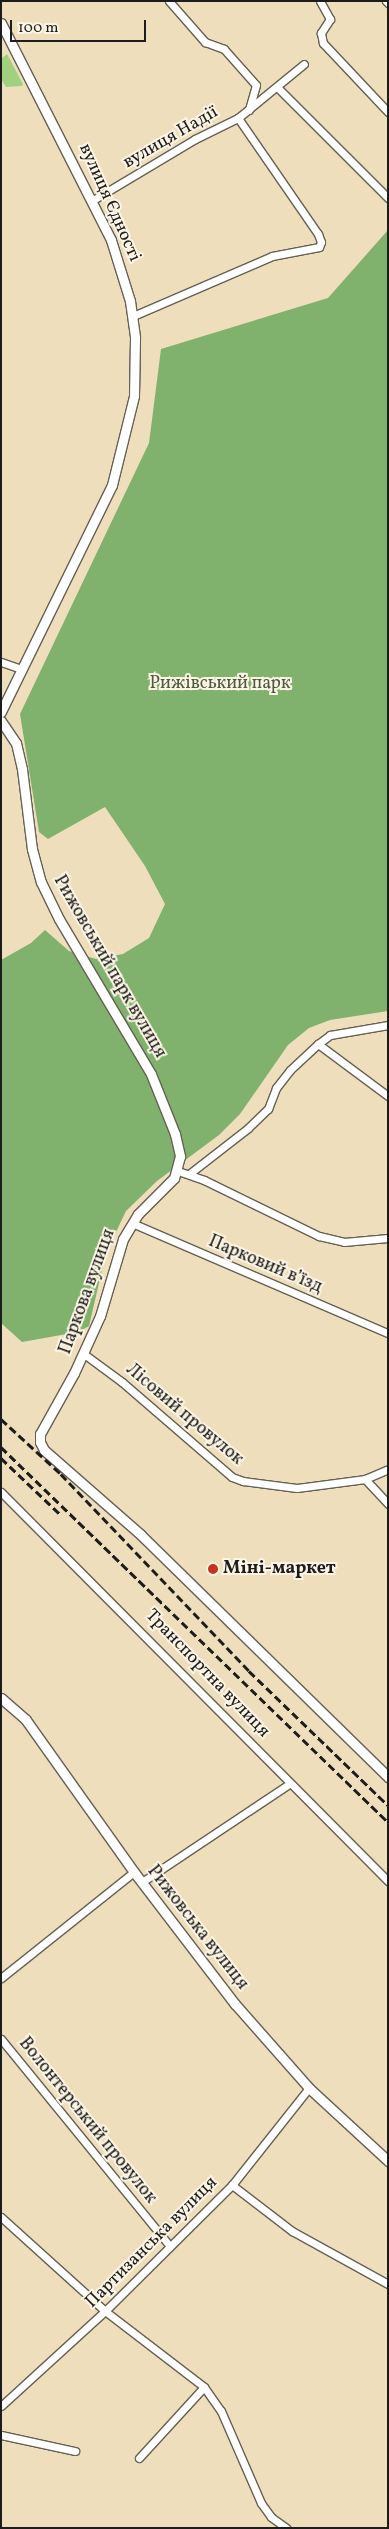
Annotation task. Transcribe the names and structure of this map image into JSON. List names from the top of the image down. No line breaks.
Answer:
{"streets":{"street":["вулиця Надії","вулиця Єдності","Рижовський парк вулиця","Парковий в’їзд","Паркова вулиця","Лісовий провулок","Транспортна вулиця","Рижовська вулиця","Волонтерський провулок","Партизанська вулиця"]},"crossings":[["вулиця Надії","вулиця Єдності"],["Рижовський парк вулиця","Паркова вулиця"],["Парковий в’їзд","Паркова вулиця"],["Паркова вулиця","Лісовий провулок"],["Рижовська вулиця","Партизанська вулиця"],["Волонтерський провулок","Партизанська вулиця"]],"parks":["Рижівський парк"],"places":["Міні-маркет"],"scale_bar":"100 m"}
